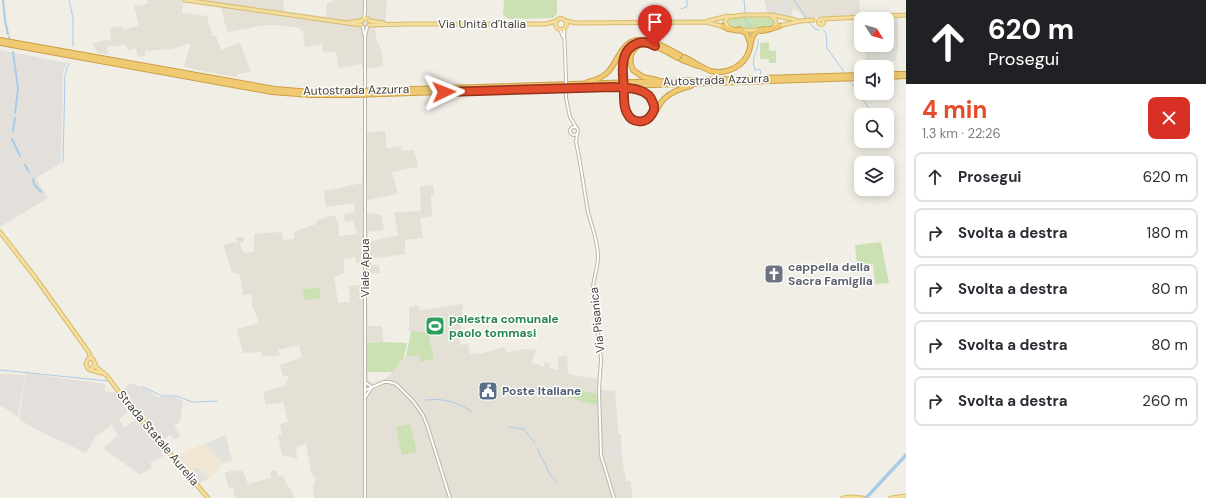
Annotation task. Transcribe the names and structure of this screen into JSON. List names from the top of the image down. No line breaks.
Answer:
{"streets":{"highway":["Autostrada Azzurra"],"main road":["Via Unità d'Italia","Strada Statale Aurelia"],"street":["Viale Apua","Via Pisanica"]},"crossings":[["Via Unità d'Italia","Viale Apua"]],"places":{"church":["cappella della Sacra Famiglia"],"sports":["palestra comunale paolo tommasi"],"public building":["Poste Italiane"]},"north":"bottom right","page":{"turn":["620 m","Prosegui"],"heading":["4 min","1.3 km · 22:26"],"list":[{"name":"Prosegui","value":"620 m"},{"name":"Svolta a destra","value":"180 m"},{"name":"Svolta a destra","value":"80 m"},{"name":"Svolta a destra","value":"80 m"},{"name":"Svolta a destra","value":"260 m"}]}}
